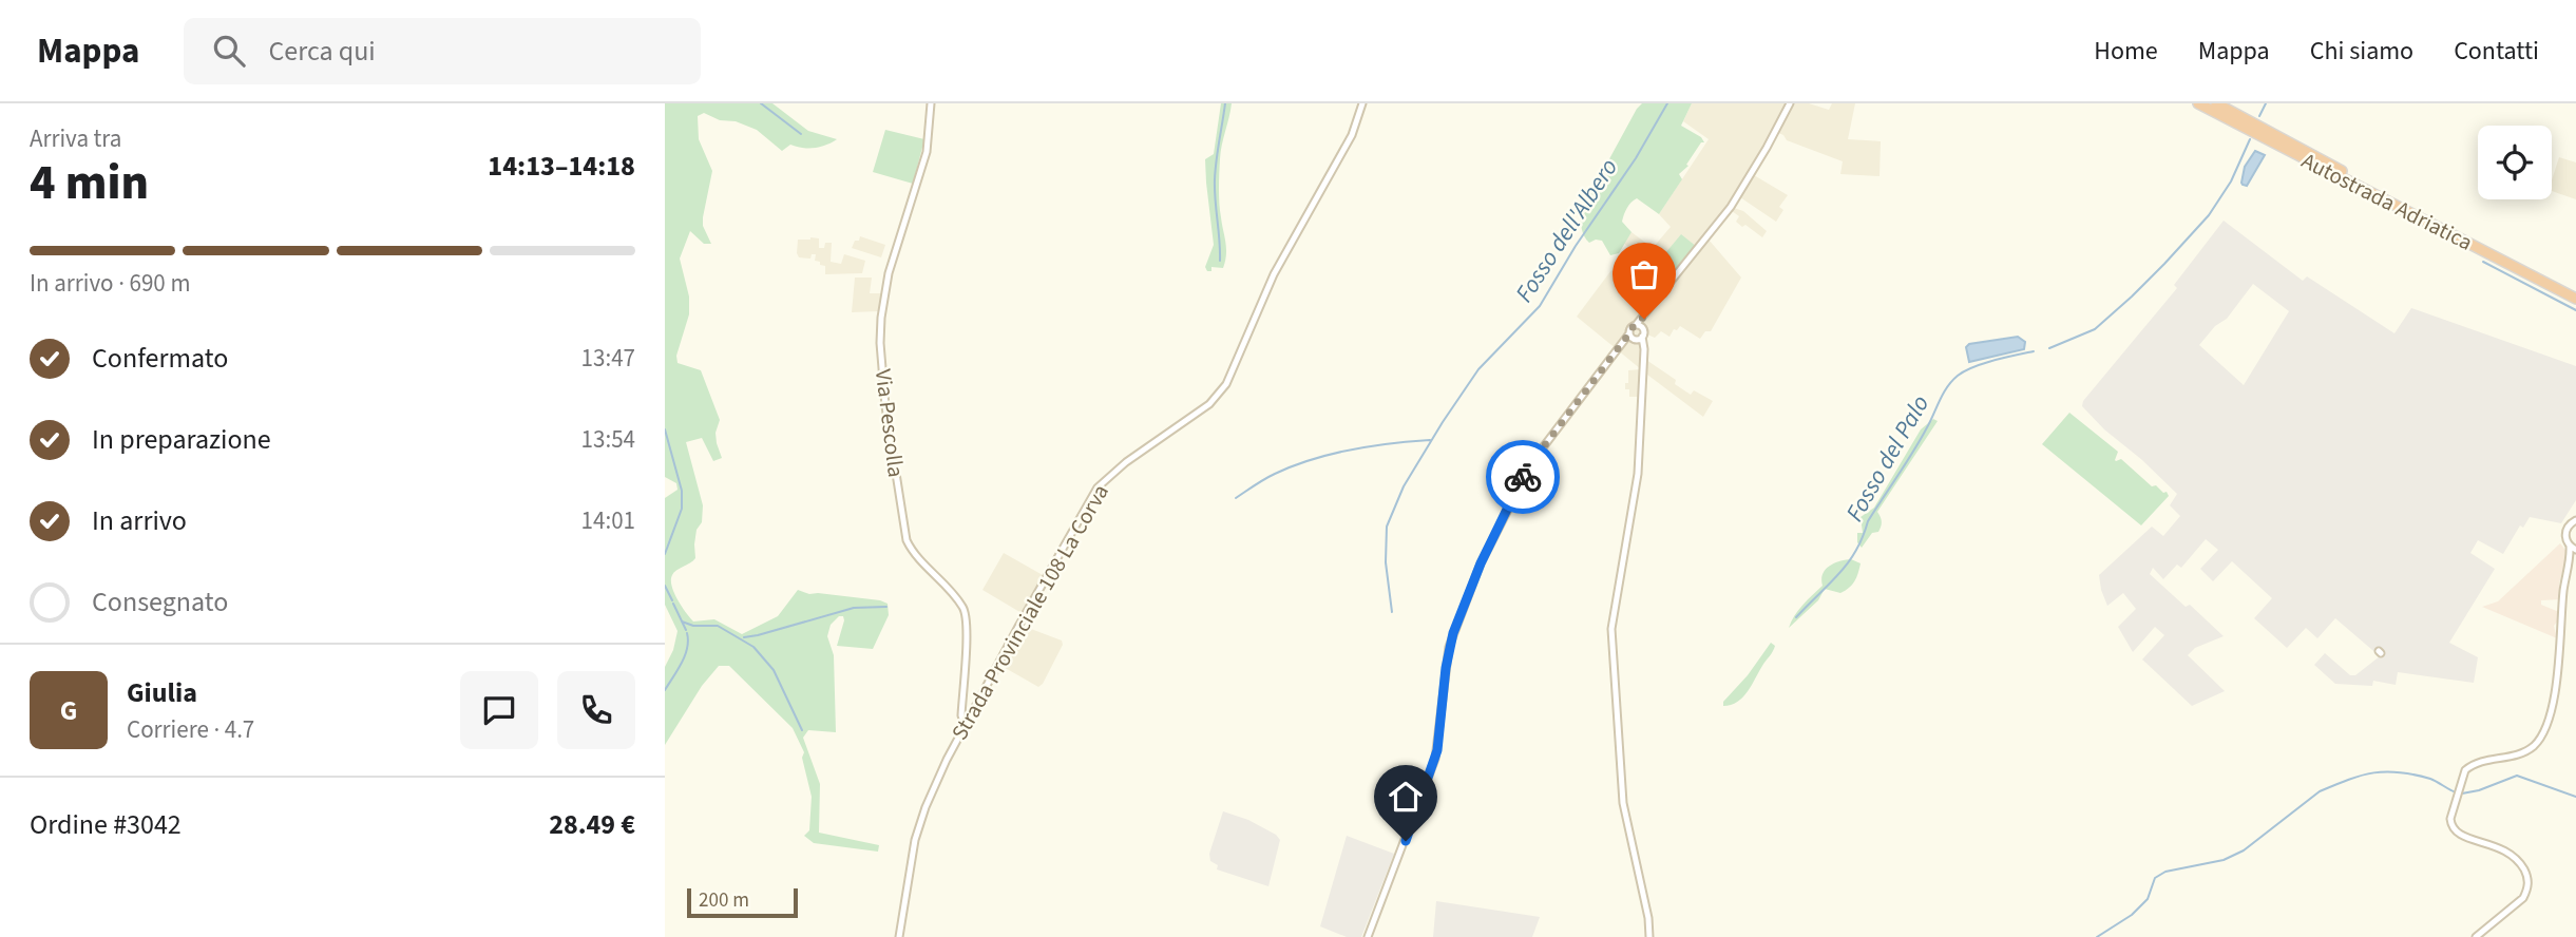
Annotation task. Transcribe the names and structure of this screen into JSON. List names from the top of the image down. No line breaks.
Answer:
{"streets":{"highway":["Autostrada Adriatica"],"street":["Via Pescolla","Strada Provinciale 108 La Corva"]},"crossings":[["Via Pescolla","Strada Provinciale 108 La Corva"]],"water":["Fosso dell'Albero","Fosso del Palo"],"scale_bar":"200 m","page":{"header":"Mappa","search":"Cerca qui","nav":["Home","Mappa","Chi siamo","Contatti"],"heading":["4 min","Arriva tra","14:13–14:18"],"panel":["Giulia","Corriere · 4.7","Ordine #3042","28.49 €"],"bar":"In arrivo · 690 m","list":[["Confermato","13:47"],["In preparazione","13:54"],["In arrivo","14:01"],"Consegnato"],"round":"G","scale":"200 m"}}
